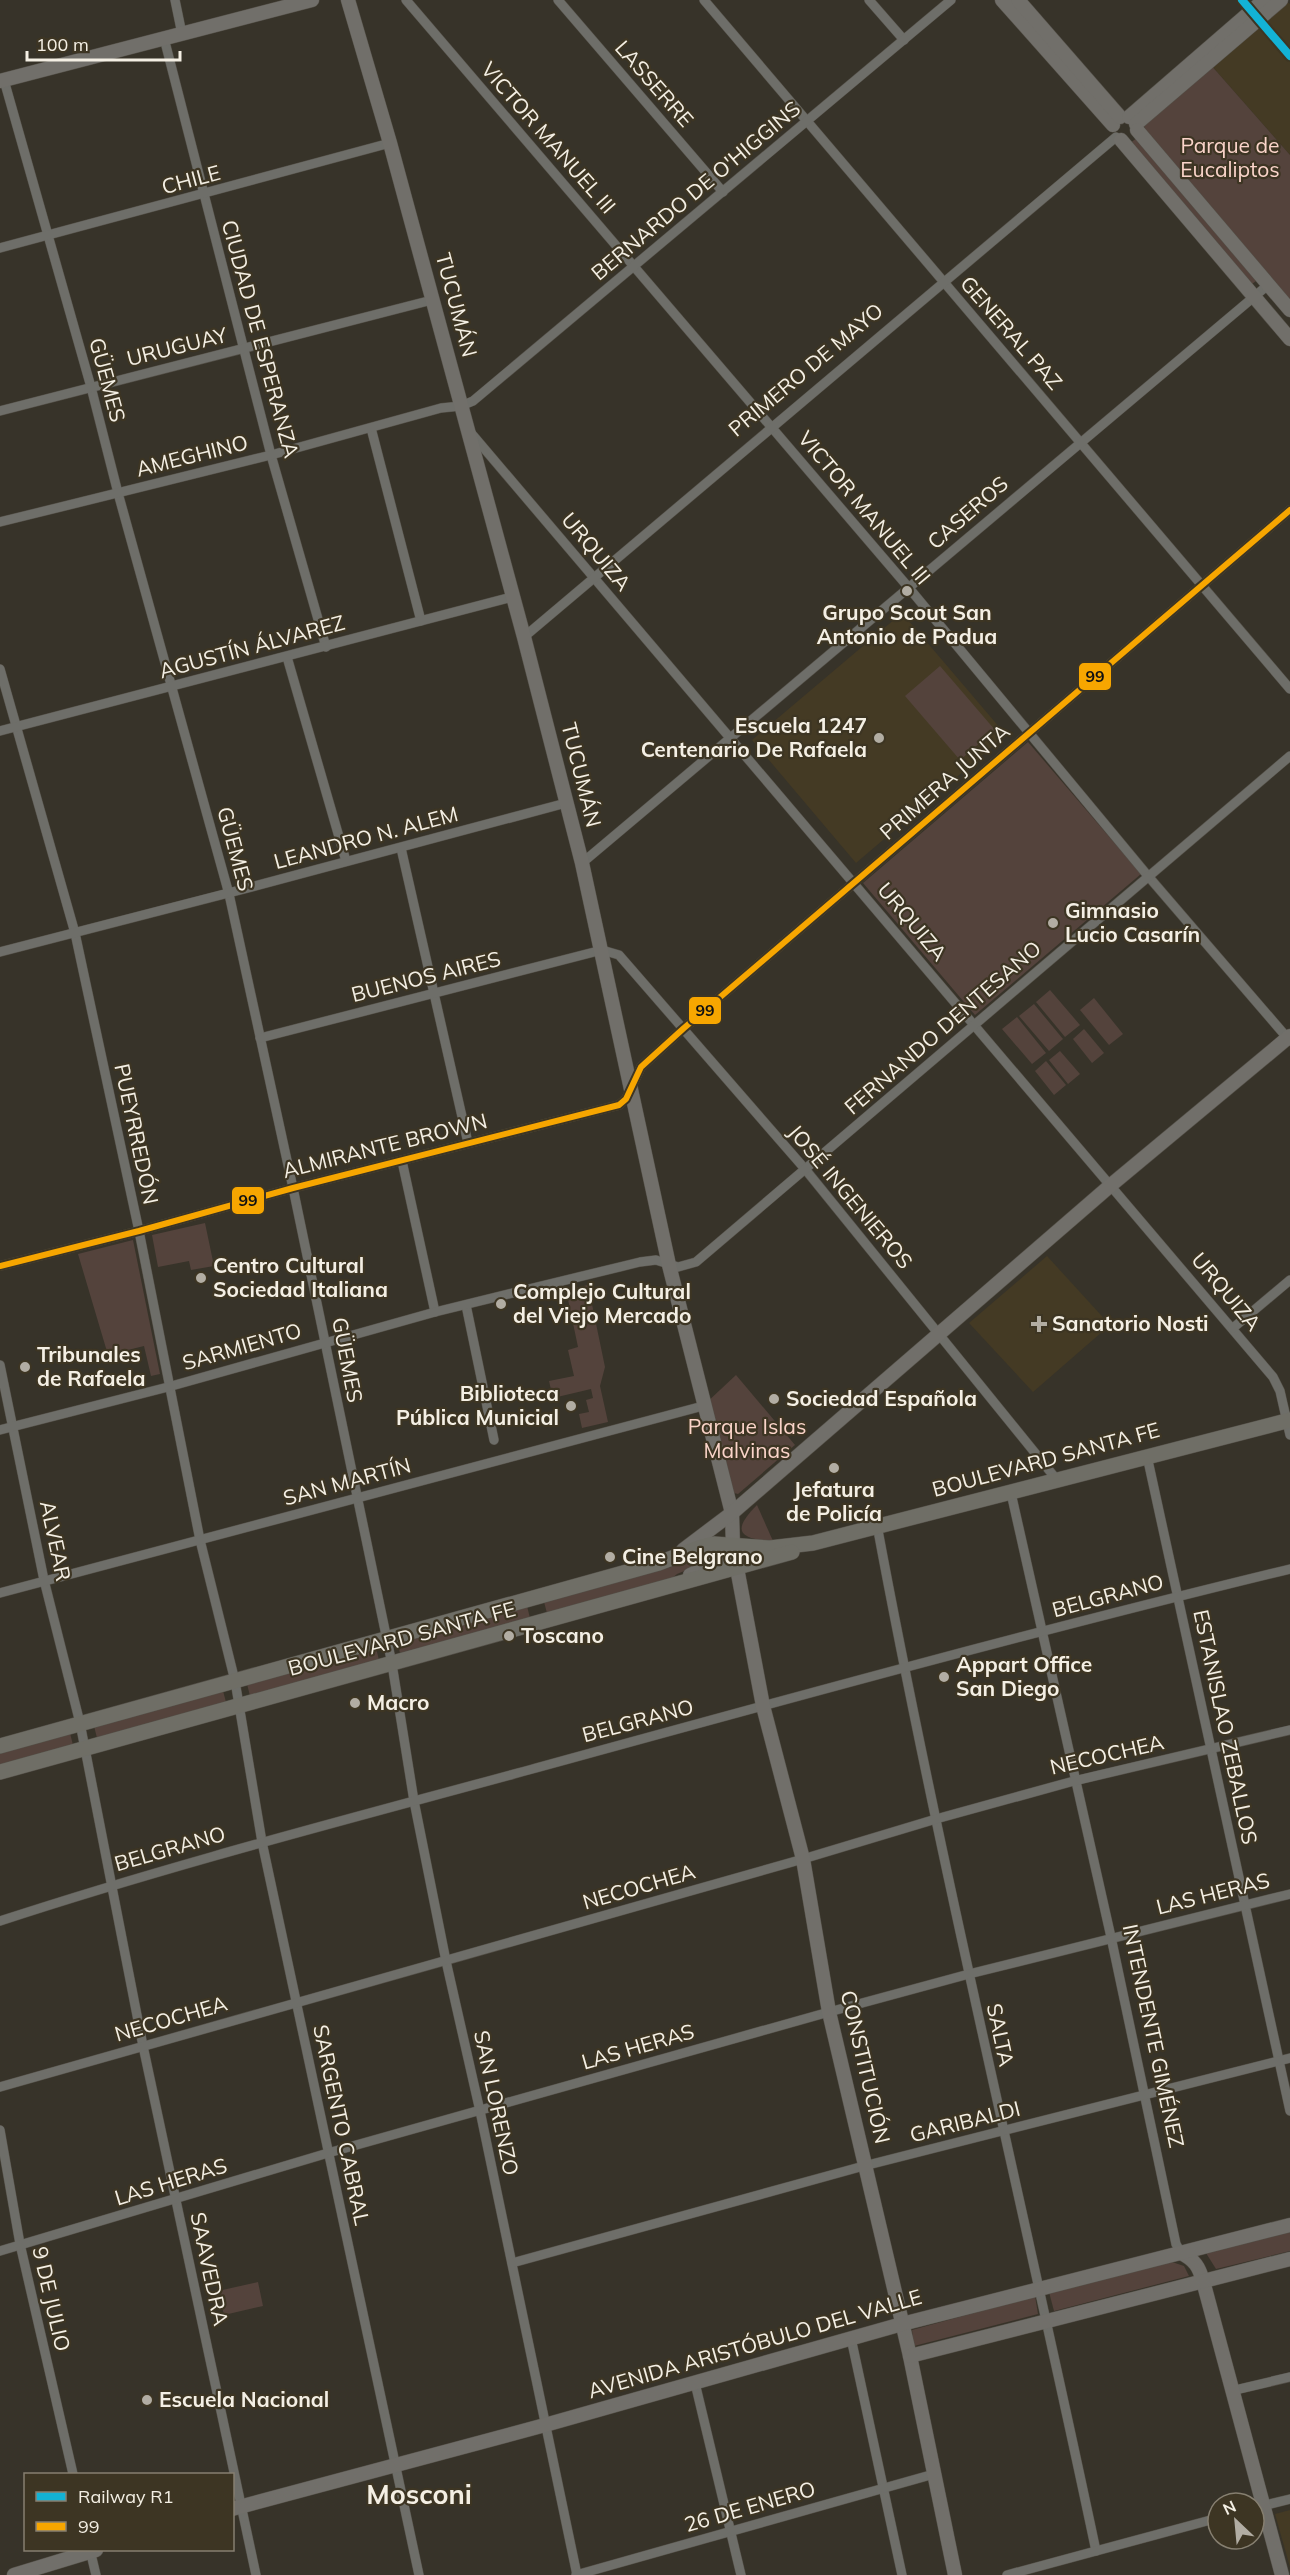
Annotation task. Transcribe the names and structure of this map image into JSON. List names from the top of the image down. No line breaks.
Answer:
{"streets":{"main road":["BOULEVARD SANTA FE"],"street":["LASSERRE","VICTOR MANUEL III","CHILE","BERNARDO DE O'HIGGINS","TUCUMÁN","GENERAL PAZ","CIUDAD DE ESPERANZA","URUGUAY","PRIMERO DE MAYO","GÜEMES","AMEGHINO","CASEROS","URQUIZA","AGUSTÍN ÁLVAREZ","PRIMERA JUNTA","LEANDRO N. ALEM","BUENOS AIRES","FERNANDO DENTESANO","PUEYRREDÓN","ALMIRANTE BROWN","JOSÉ INGENIEROS","SARMIENTO","SAN MARTÍN","ALVEAR","BELGRANO","ESTANISLAO ZEBALLOS","NECOCHEA","LAS HERAS","SALTA","INTENDENTE GIMÉNEZ","CONSTITUCIÓN","SAN LORENZO","GARIBALDI","SARGENTO CABRAL","SAAVEDRA","9 DE JULIO","AVENIDA ARISTÓBULO DEL VALLE","26 DE ENERO"]},"crossings":[["LASSERRE","BERNARDO DE O'HIGGINS"],["VICTOR MANUEL III","BERNARDO DE O'HIGGINS"],["VICTOR MANUEL III","PRIMERO DE MAYO"],["VICTOR MANUEL III","CASEROS"],["VICTOR MANUEL III","PRIMERA JUNTA"],["VICTOR MANUEL III","FERNANDO DENTESANO"],["CHILE","TUCUMÁN"],["CHILE","CIUDAD DE ESPERANZA"],["CHILE","GÜEMES"],["BERNARDO DE O'HIGGINS","TUCUMÁN"],["BERNARDO DE O'HIGGINS","GENERAL PAZ"],["BERNARDO DE O'HIGGINS","AMEGHINO"],["TUCUMÁN","URUGUAY"],["TUCUMÁN","PRIMERO DE MAYO"],["TUCUMÁN","AMEGHINO"],["TUCUMÁN","CASEROS"],["TUCUMÁN","URQUIZA"],["TUCUMÁN","AGUSTÍN ÁLVAREZ"],["TUCUMÁN","PRIMERA JUNTA"],["TUCUMÁN","LEANDRO N. ALEM"],["TUCUMÁN","BUENOS AIRES"],["TUCUMÁN","FERNANDO DENTESANO"],["TUCUMÁN","ALMIRANTE BROWN"],["TUCUMÁN","JOSÉ INGENIEROS"],["TUCUMÁN","SARMIENTO"],["TUCUMÁN","BOULEVARD SANTA FE"],["TUCUMÁN","SAN MARTÍN"],["TUCUMÁN","CONSTITUCIÓN"],["GENERAL PAZ","PRIMERO DE MAYO"],["GENERAL PAZ","CASEROS"],["GENERAL PAZ","PRIMERA JUNTA"],["CIUDAD DE ESPERANZA","URUGUAY"],["CIUDAD DE ESPERANZA","AMEGHINO"],["CIUDAD DE ESPERANZA","AGUSTÍN ÁLVAREZ"],["URUGUAY","GÜEMES"],["PRIMERO DE MAYO","URQUIZA"],["GÜEMES","AMEGHINO"],["GÜEMES","AGUSTÍN ÁLVAREZ"],["GÜEMES","LEANDRO N. ALEM"],["GÜEMES","BUENOS AIRES"],["GÜEMES","ALMIRANTE BROWN"],["GÜEMES","SARMIENTO"],["GÜEMES","BOULEVARD SANTA FE"],["GÜEMES","SAN MARTÍN"],["GÜEMES","SAN LORENZO"],["CASEROS","URQUIZA"],["URQUIZA","PRIMERA JUNTA"],["URQUIZA","FERNANDO DENTESANO"],["URQUIZA","BOULEVARD SANTA FE"],["AGUSTÍN ÁLVAREZ","PUEYRREDÓN"],["PRIMERA JUNTA","ALMIRANTE BROWN"],["PRIMERA JUNTA","JOSÉ INGENIEROS"],["LEANDRO N. ALEM","PUEYRREDÓN"],["BUENOS AIRES","JOSÉ INGENIEROS"],["FERNANDO DENTESANO","JOSÉ INGENIEROS"],["FERNANDO DENTESANO","SARMIENTO"],["PUEYRREDÓN","ALMIRANTE BROWN"],["PUEYRREDÓN","SARMIENTO"],["PUEYRREDÓN","BOULEVARD SANTA FE"],["PUEYRREDÓN","SAN MARTÍN"],["PUEYRREDÓN","SARGENTO CABRAL"],["JOSÉ INGENIEROS","BOULEVARD SANTA FE"],["SARMIENTO","ALVEAR"],["BOULEVARD SANTA FE","ALVEAR"],["BOULEVARD SANTA FE","ESTANISLAO ZEBALLOS"],["BOULEVARD SANTA FE","SALTA"],["BOULEVARD SANTA FE","INTENDENTE GIMÉNEZ"],["BOULEVARD SANTA FE","CONSTITUCIÓN"],["BOULEVARD SANTA FE","SAN LORENZO"],["BOULEVARD SANTA FE","SARGENTO CABRAL"],["BOULEVARD SANTA FE","SAAVEDRA"],["SAN MARTÍN","ALVEAR"],["ALVEAR","SAAVEDRA"],["BELGRANO","ESTANISLAO ZEBALLOS"],["BELGRANO","SALTA"],["BELGRANO","INTENDENTE GIMÉNEZ"],["BELGRANO","CONSTITUCIÓN"],["BELGRANO","SAN LORENZO"],["BELGRANO","SARGENTO CABRAL"],["BELGRANO","SAAVEDRA"],["ESTANISLAO ZEBALLOS","NECOCHEA"],["ESTANISLAO ZEBALLOS","LAS HERAS"],["ESTANISLAO ZEBALLOS","GARIBALDI"],["NECOCHEA","SALTA"],["NECOCHEA","INTENDENTE GIMÉNEZ"],["NECOCHEA","CONSTITUCIÓN"],["NECOCHEA","SAN LORENZO"],["NECOCHEA","SARGENTO CABRAL"],["NECOCHEA","SAAVEDRA"],["LAS HERAS","SALTA"],["LAS HERAS","INTENDENTE GIMÉNEZ"],["LAS HERAS","CONSTITUCIÓN"],["LAS HERAS","SAN LORENZO"],["LAS HERAS","SARGENTO CABRAL"],["LAS HERAS","SAAVEDRA"],["LAS HERAS","9 DE JULIO"],["SALTA","GARIBALDI"],["SALTA","AVENIDA ARISTÓBULO DEL VALLE"],["INTENDENTE GIMÉNEZ","GARIBALDI"],["INTENDENTE GIMÉNEZ","AVENIDA ARISTÓBULO DEL VALLE"],["CONSTITUCIÓN","GARIBALDI"],["CONSTITUCIÓN","AVENIDA ARISTÓBULO DEL VALLE"],["CONSTITUCIÓN","26 DE ENERO"],["SAN LORENZO","GARIBALDI"],["SAN LORENZO","AVENIDA ARISTÓBULO DEL VALLE"],["SAN LORENZO","26 DE ENERO"],["SARGENTO CABRAL","AVENIDA ARISTÓBULO DEL VALLE"],["SAAVEDRA","AVENIDA ARISTÓBULO DEL VALLE"]],"districts":["Mosconi"],"parks":["Parque de Eucaliptos","Parque Islas Malvinas"],"places":{"other":["Grupo Scout San Antonio de Padua","Escuela 1247 Centenario De Rafaela","Gimnasio Lucio Casarín","Centro Cultural Sociedad Italiana","Complejo Cultural del Viejo Mercado","Tribunales de Rafaela","Sociedad Española","Biblioteca Pública Municial","Jefatura de Policía","Cine Belgrano","Toscano","Appart Office San Diego","Macro","Escuela Nacional"],"health":["Sanatorio Nosti"]},"lines":["rail line R1","transit line 99"],"legend":["Railway R1","99"],"scale_bar":"100 m","north":"top left"}
